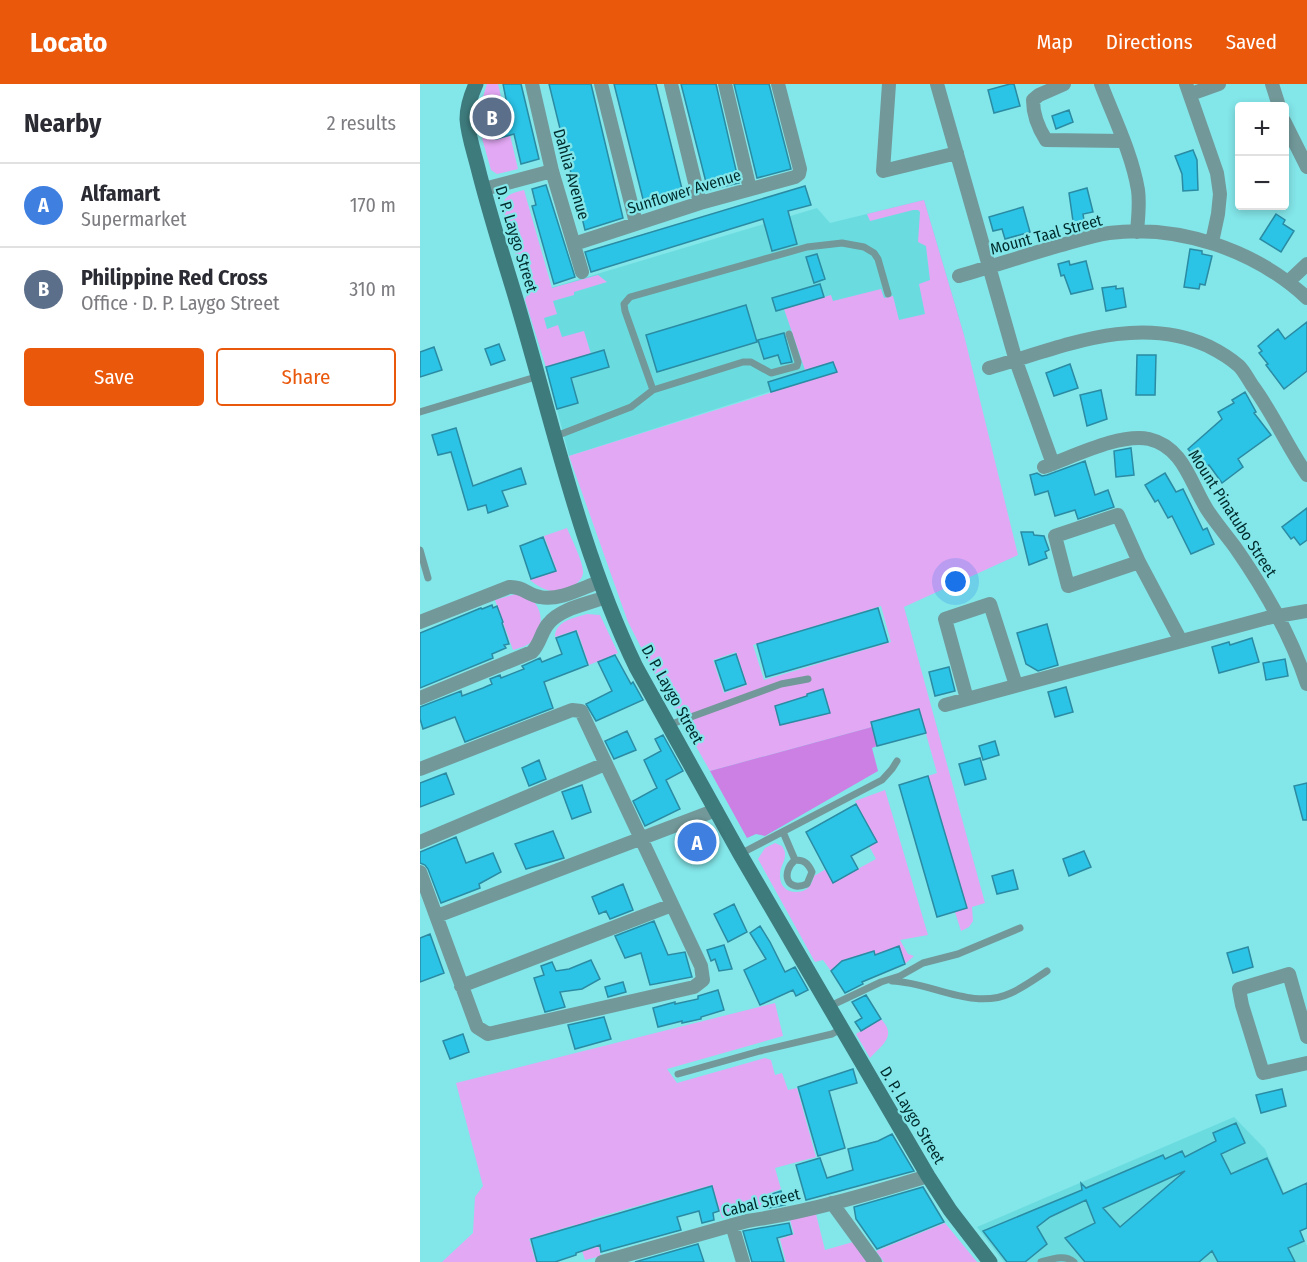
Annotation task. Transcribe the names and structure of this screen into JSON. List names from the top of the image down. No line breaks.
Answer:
{"streets":{"main road":["D. P. Laygo Street"],"street":["Dahlia Avenue","Sunflower Avenue","Mount Taal Street","Mount Pinatubo Street","Cabal Street"]},"crossings":[["Dahlia Avenue","Sunflower Avenue"],["D. P. Laygo Street","Cabal Street"]],"page":{"header":"Locato","nav":["Map","Directions","Saved"],"heading":["Nearby","2 results"],"pins":["B","A"],"map_buttons":["+","−"],"list":[{"mark":"A","name":"Alfamart","note":"Supermarket","value":"170 m"},{"mark":"B","name":"Philippine Red Cross","note":"Office · D. P. Laygo Street","value":"310 m"}],"buttons":["Save","Share"]}}
